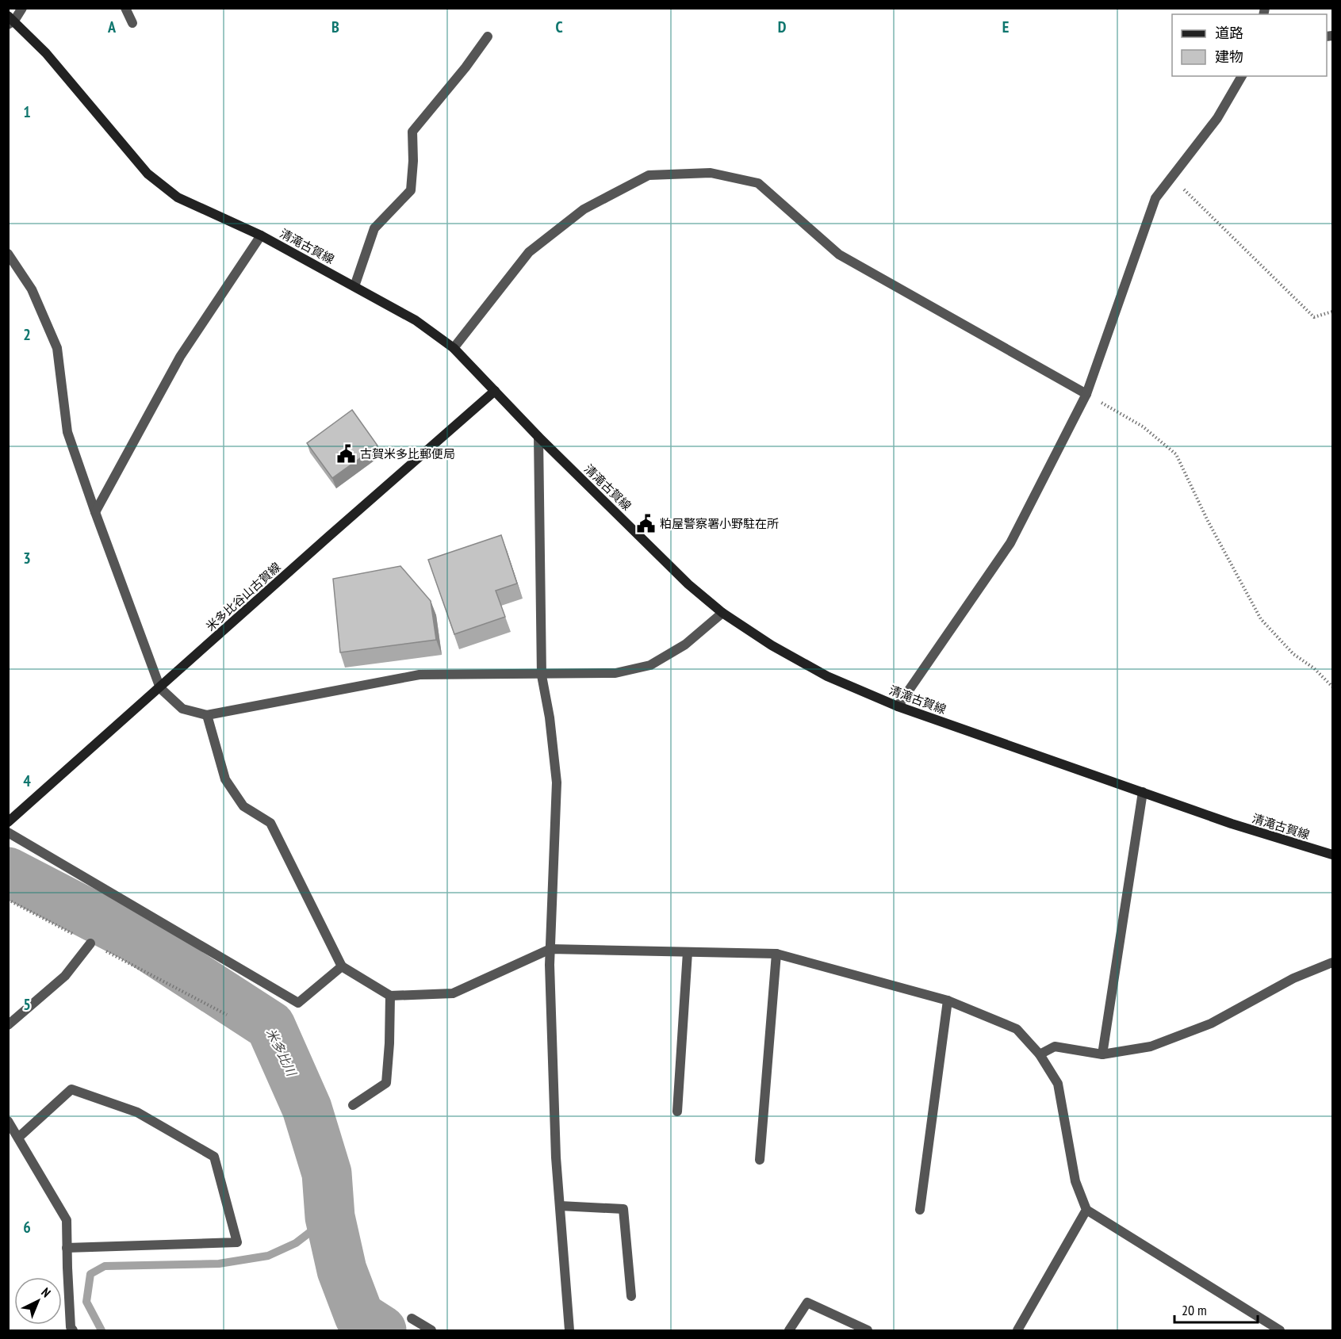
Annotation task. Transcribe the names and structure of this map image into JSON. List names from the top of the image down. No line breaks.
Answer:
{"streets":{"main road":["清滝古賀線","米多比谷山古賀線"]},"crossings":[["清滝古賀線","米多比谷山古賀線"]],"water":["米多比川"],"places":{"public building":["古賀米多比郵便局","粕屋警察署小野駐在所"]},"legend":["道路","建物"],"scale_bar":"20 m","north":"top right","grid":{"columns":["A","B","C","D","E"],"rows":["1","2","3","4","5","6"]}}
